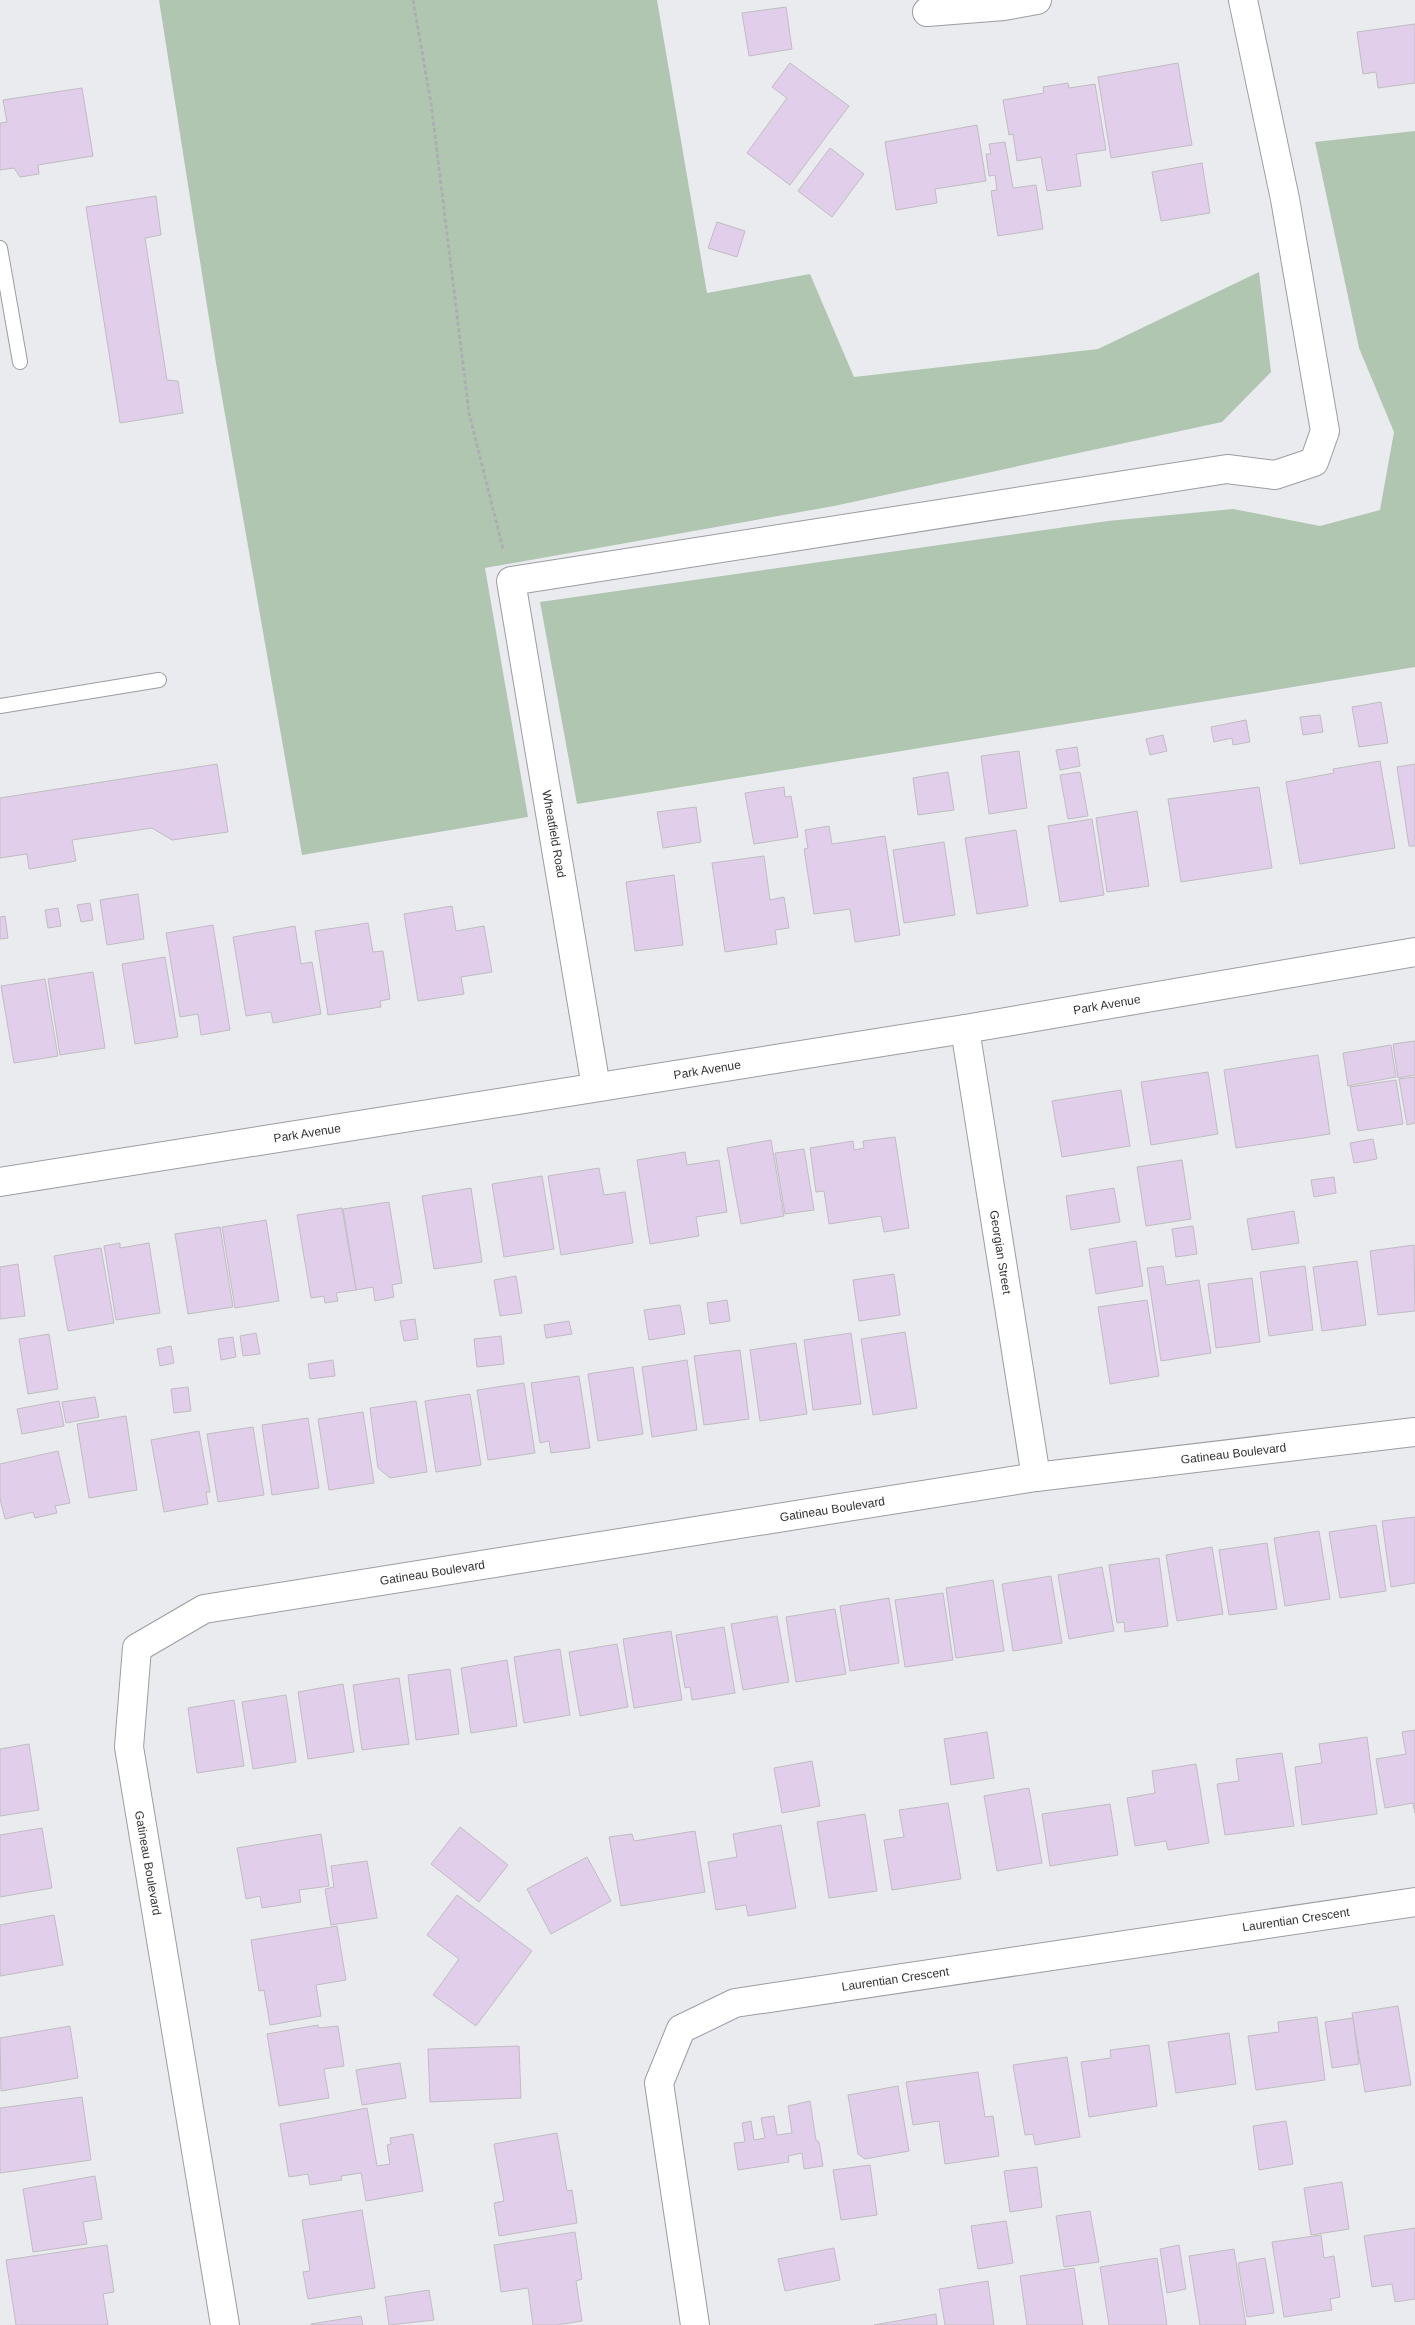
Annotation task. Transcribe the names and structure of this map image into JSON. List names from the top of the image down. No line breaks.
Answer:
{"streets":{"street":["Wheatfield Road","Park Avenue","Georgian Street","Gatineau Boulevard","Laurentian Crescent"]},"crossings":[["Wheatfield Road","Park Avenue"],["Park Avenue","Georgian Street"],["Georgian Street","Gatineau Boulevard"]]}
